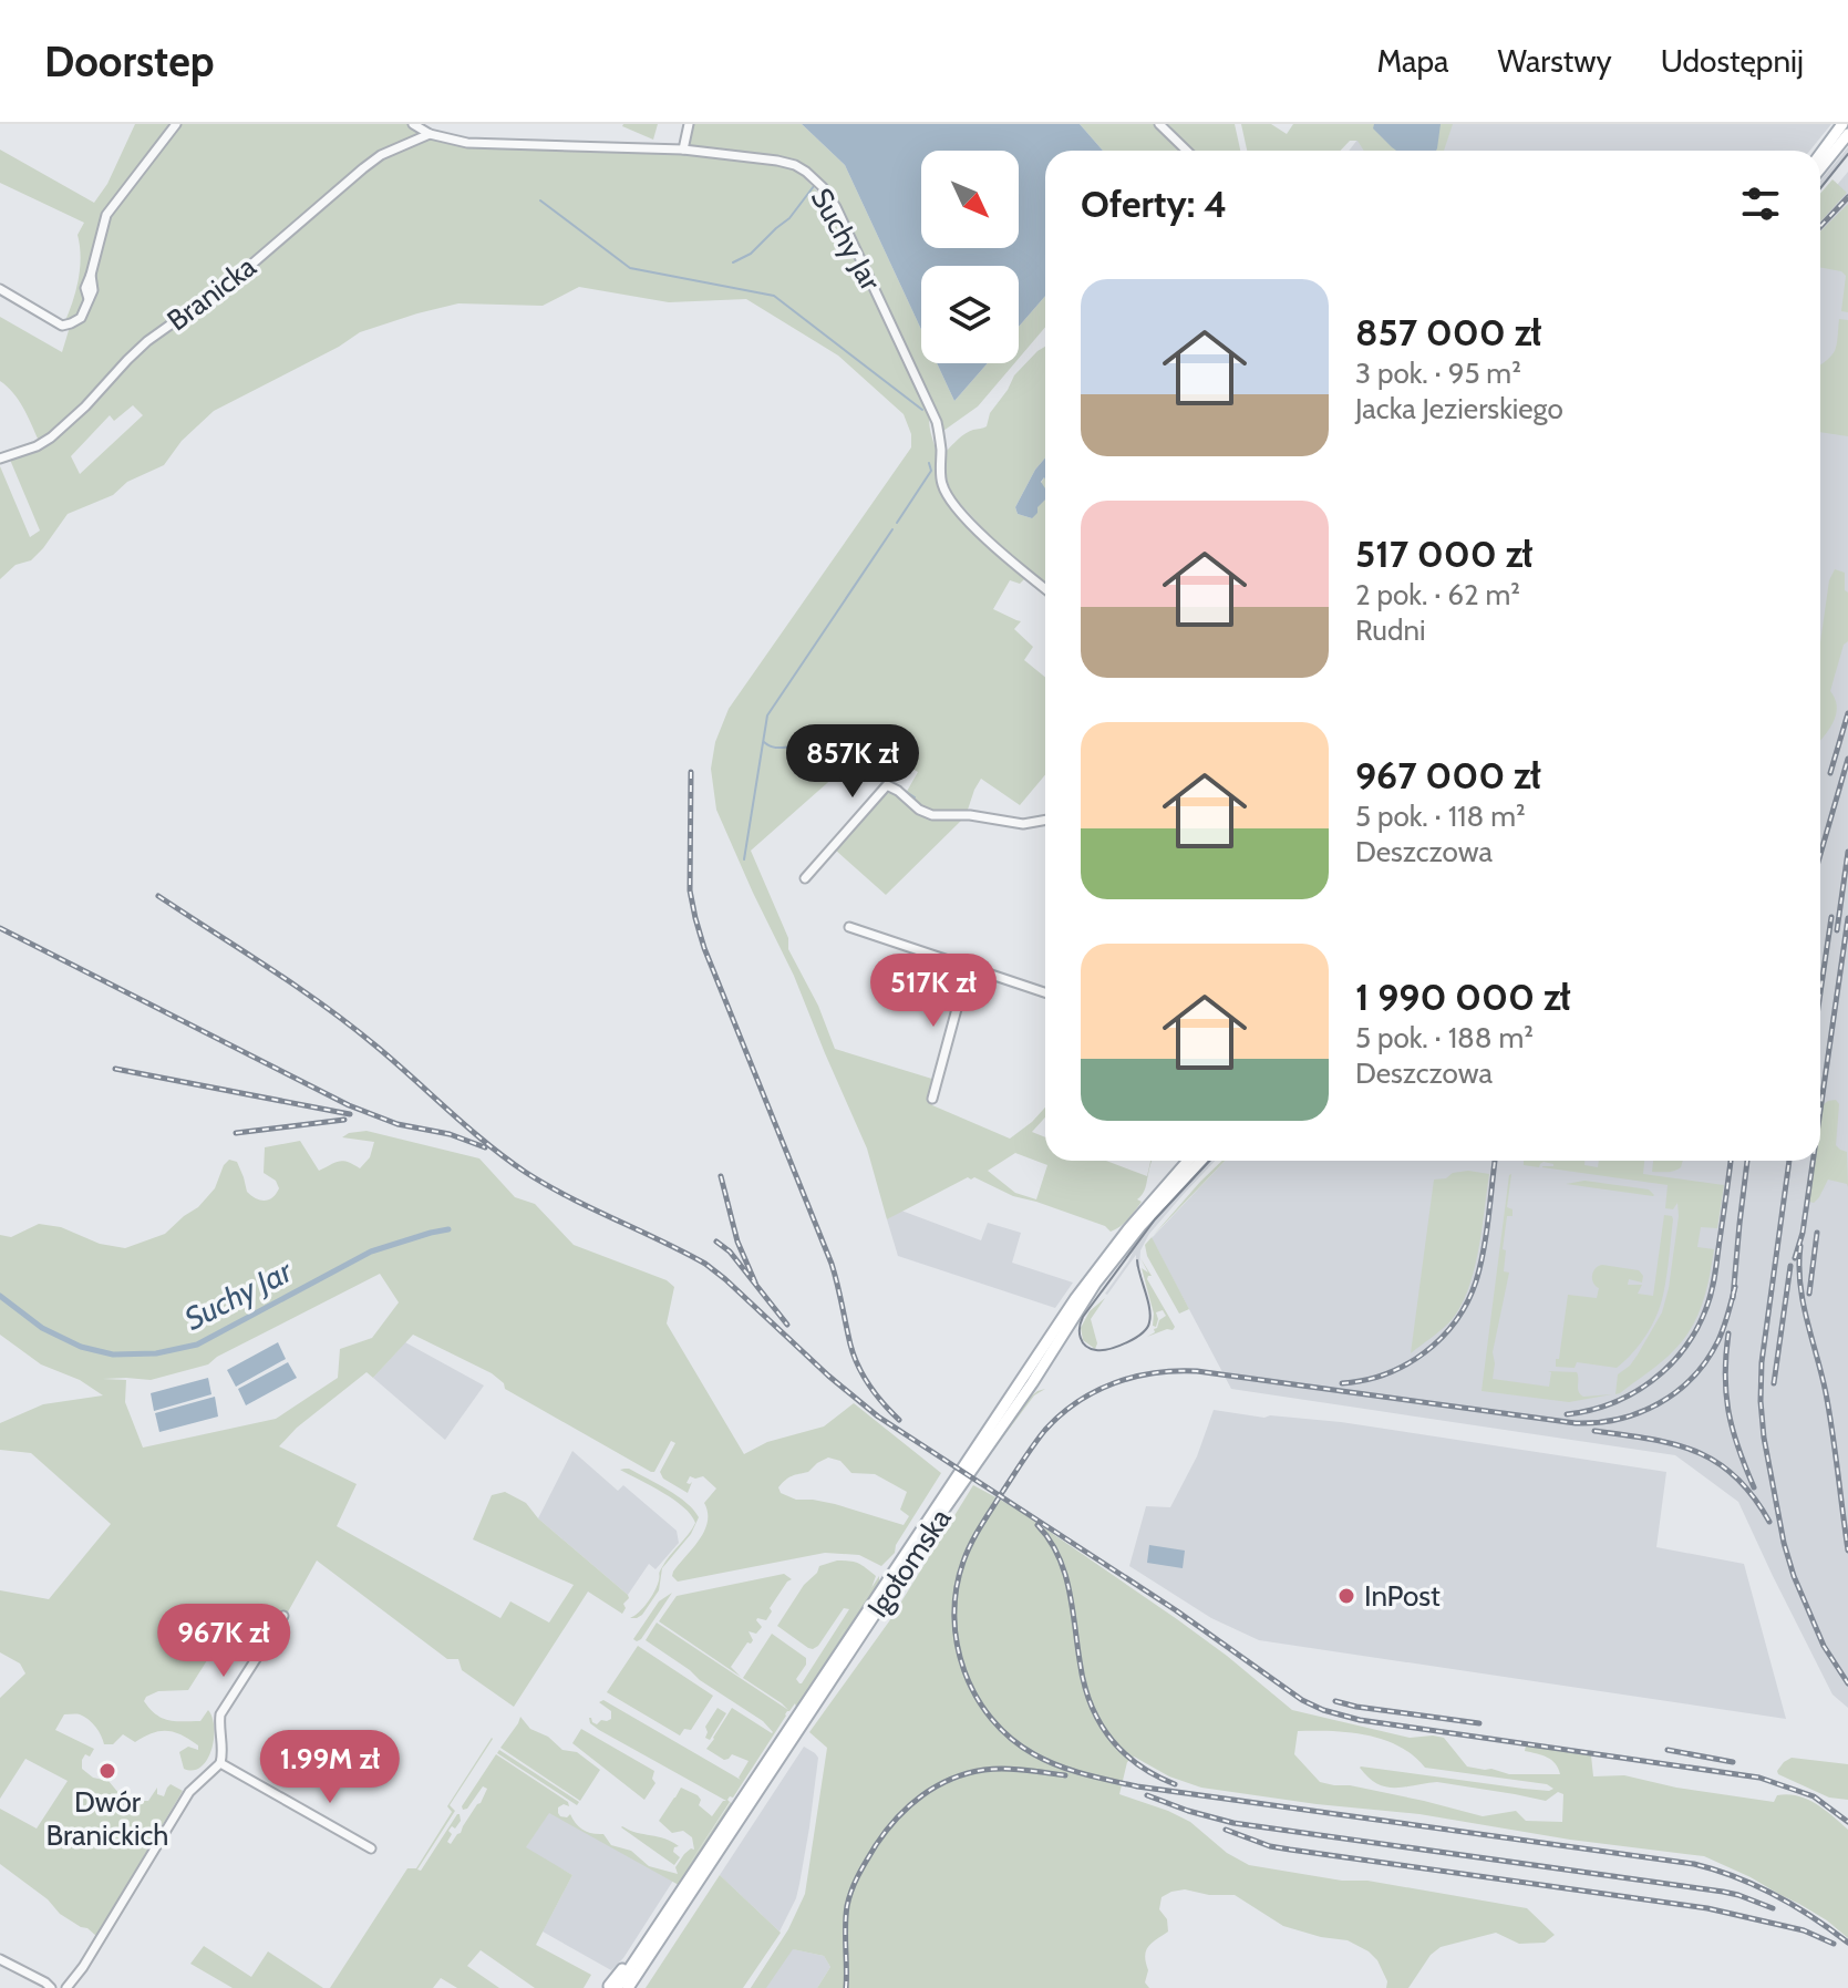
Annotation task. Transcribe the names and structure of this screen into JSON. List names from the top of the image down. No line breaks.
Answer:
{"streets":{"main road":["Igołomska"],"street":["Suchy Jar","Branicka"]},"crossings":[["Suchy Jar","Branicka"]],"water":["Suchy Jar"],"places":["InPost","Dwór Branickich"],"north":"bottom right","page":{"header":"Doorstep","nav":["Mapa","Warstwy","Udostępnij"],"heading":"Oferty: 4","list":[{"name":"857 000 zł","note":"3 pok. · 95 m² · Jacka Jezierskiego"},{"name":"517 000 zł","note":"2 pok. · 62 m² · Rudni"},{"name":"967 000 zł","note":"5 pok. · 118 m² · Deszczowa"},{"name":"1 990 000 zł","note":"5 pok. · 188 m² · Deszczowa"}],"price":["857K zł","517K zł","967K zł","1.99M zł"]}}
